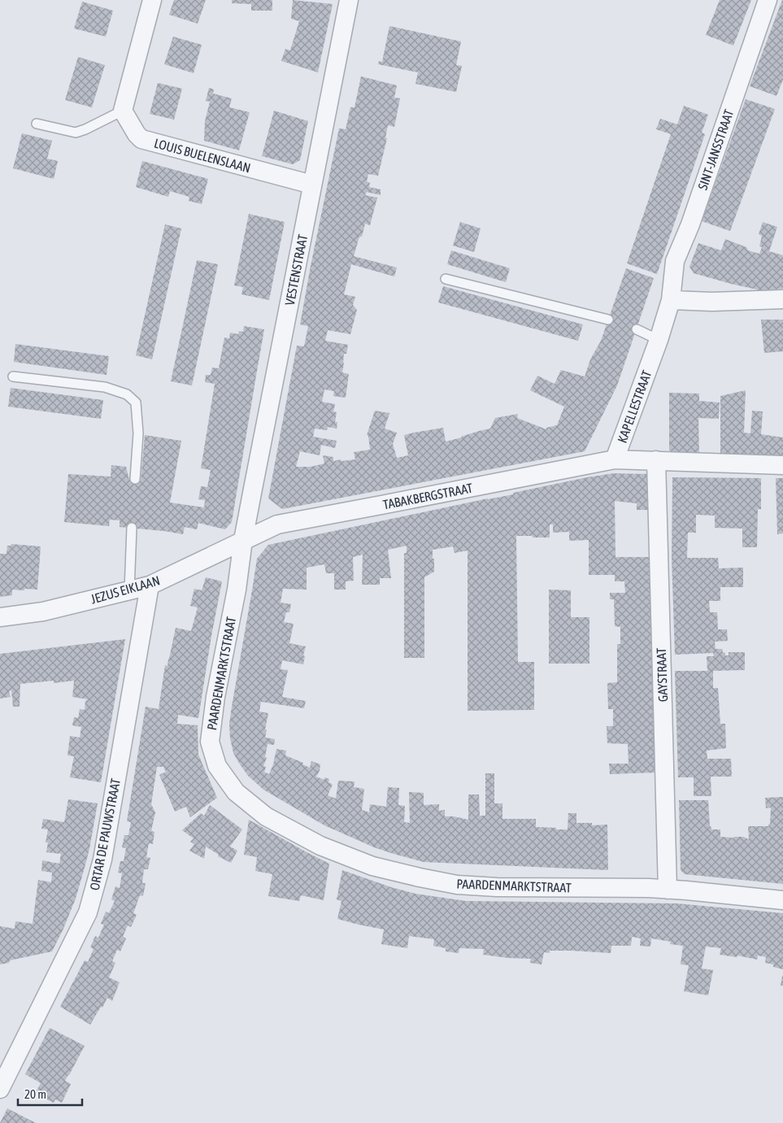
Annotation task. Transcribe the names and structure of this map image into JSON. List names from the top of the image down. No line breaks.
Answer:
{"streets":{"street":["SINT-JANSSTRAAT","LOUIS BUELENSLAAN","VESTENSTRAAT","KAPELLESTRAAT","TABAKBERGSTRAAT","JEZUS EIKLAAN","PAARDENMARKTSTRAAT","GAYSTRAAT","ORTAR DE PAUWSTRAAT"]},"crossings":[["SINT-JANSSTRAAT","KAPELLESTRAAT"],["LOUIS BUELENSLAAN","VESTENSTRAAT"],["VESTENSTRAAT","TABAKBERGSTRAAT"],["VESTENSTRAAT","JEZUS EIKLAAN"],["VESTENSTRAAT","PAARDENMARKTSTRAAT"],["KAPELLESTRAAT","TABAKBERGSTRAAT"],["KAPELLESTRAAT","GAYSTRAAT"],["TABAKBERGSTRAAT","JEZUS EIKLAAN"],["TABAKBERGSTRAAT","PAARDENMARKTSTRAAT"],["JEZUS EIKLAAN","PAARDENMARKTSTRAAT"],["JEZUS EIKLAAN","ORTAR DE PAUWSTRAAT"],["PAARDENMARKTSTRAAT","GAYSTRAAT"]],"scale_bar":"20 m"}
